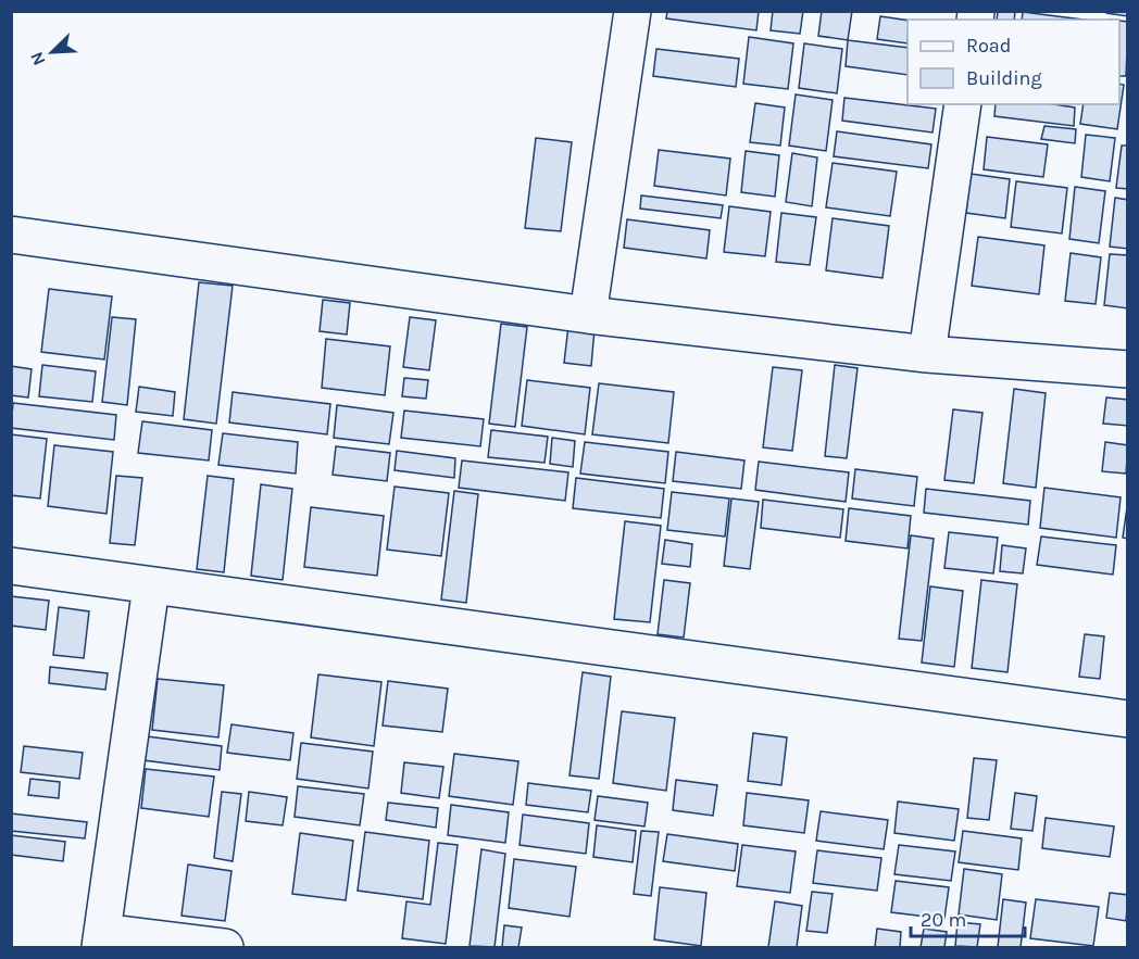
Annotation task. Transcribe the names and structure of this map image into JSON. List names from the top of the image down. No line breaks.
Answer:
{"legend":["Road","Building"],"scale_bar":"20 m","north":"bottom left"}
